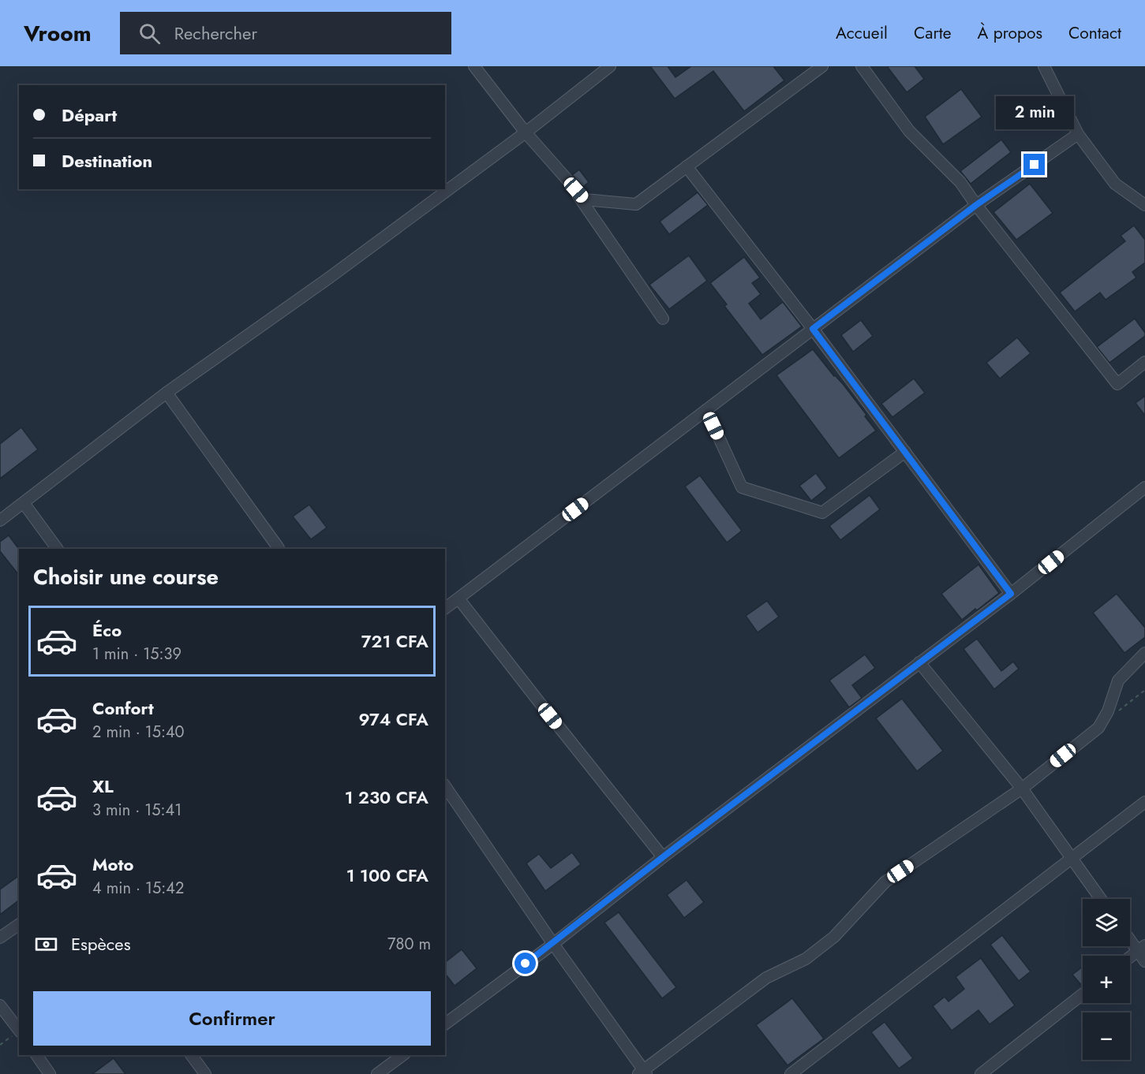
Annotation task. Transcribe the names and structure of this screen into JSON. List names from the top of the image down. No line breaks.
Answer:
{"page":{"header":"Vroom","search":"Rechercher","nav":["Accueil","Carte","À propos","Contact"],"banner":["Départ","Destination"],"bubble":"2 min","heading":"Choisir une course","list":[{"name":"Éco","note":"1 min · 15:39","value":"721 CFA"},{"name":"Confort","note":"2 min · 15:40","value":"974 CFA"},{"name":"XL","note":"3 min · 15:41","value":"1 230 CFA"},{"name":"Moto","note":"4 min · 15:42","value":"1 100 CFA"}],"map_buttons":["+","−"],"pay":["Espèces","780 m"],"buttons":"Confirmer"}}
